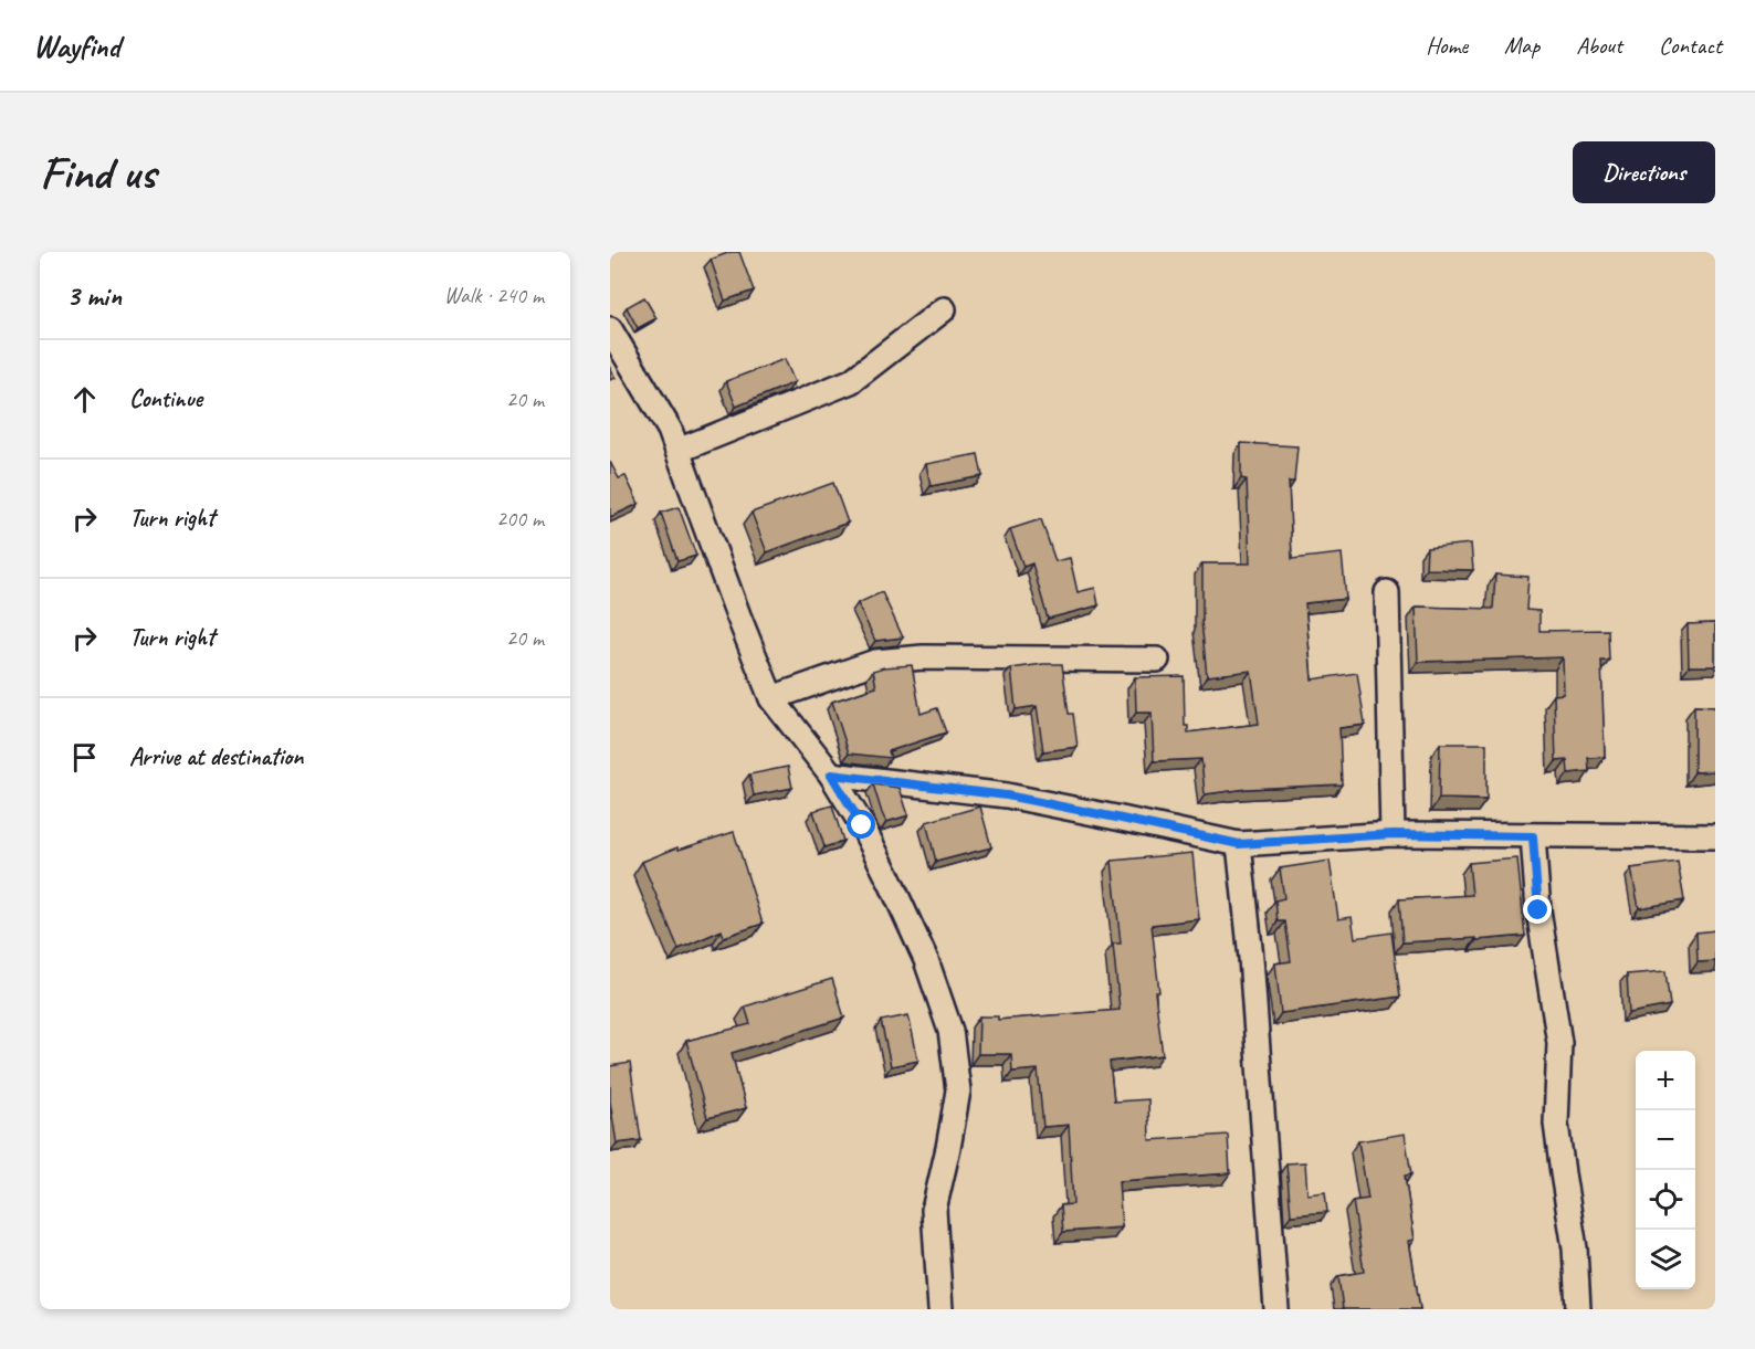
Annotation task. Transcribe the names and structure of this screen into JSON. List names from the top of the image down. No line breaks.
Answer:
{"page":{"header":"Wayfind","nav":["Home","Map","About","Contact"],"buttons":"Directions","title":"Find us","heading":["3 min","Walk · 240 m"],"list":[["Continue","20 m"],["Turn right","200 m"],["Turn right","20 m"],"Arrive at destination"],"map_buttons":["+","−"]}}
